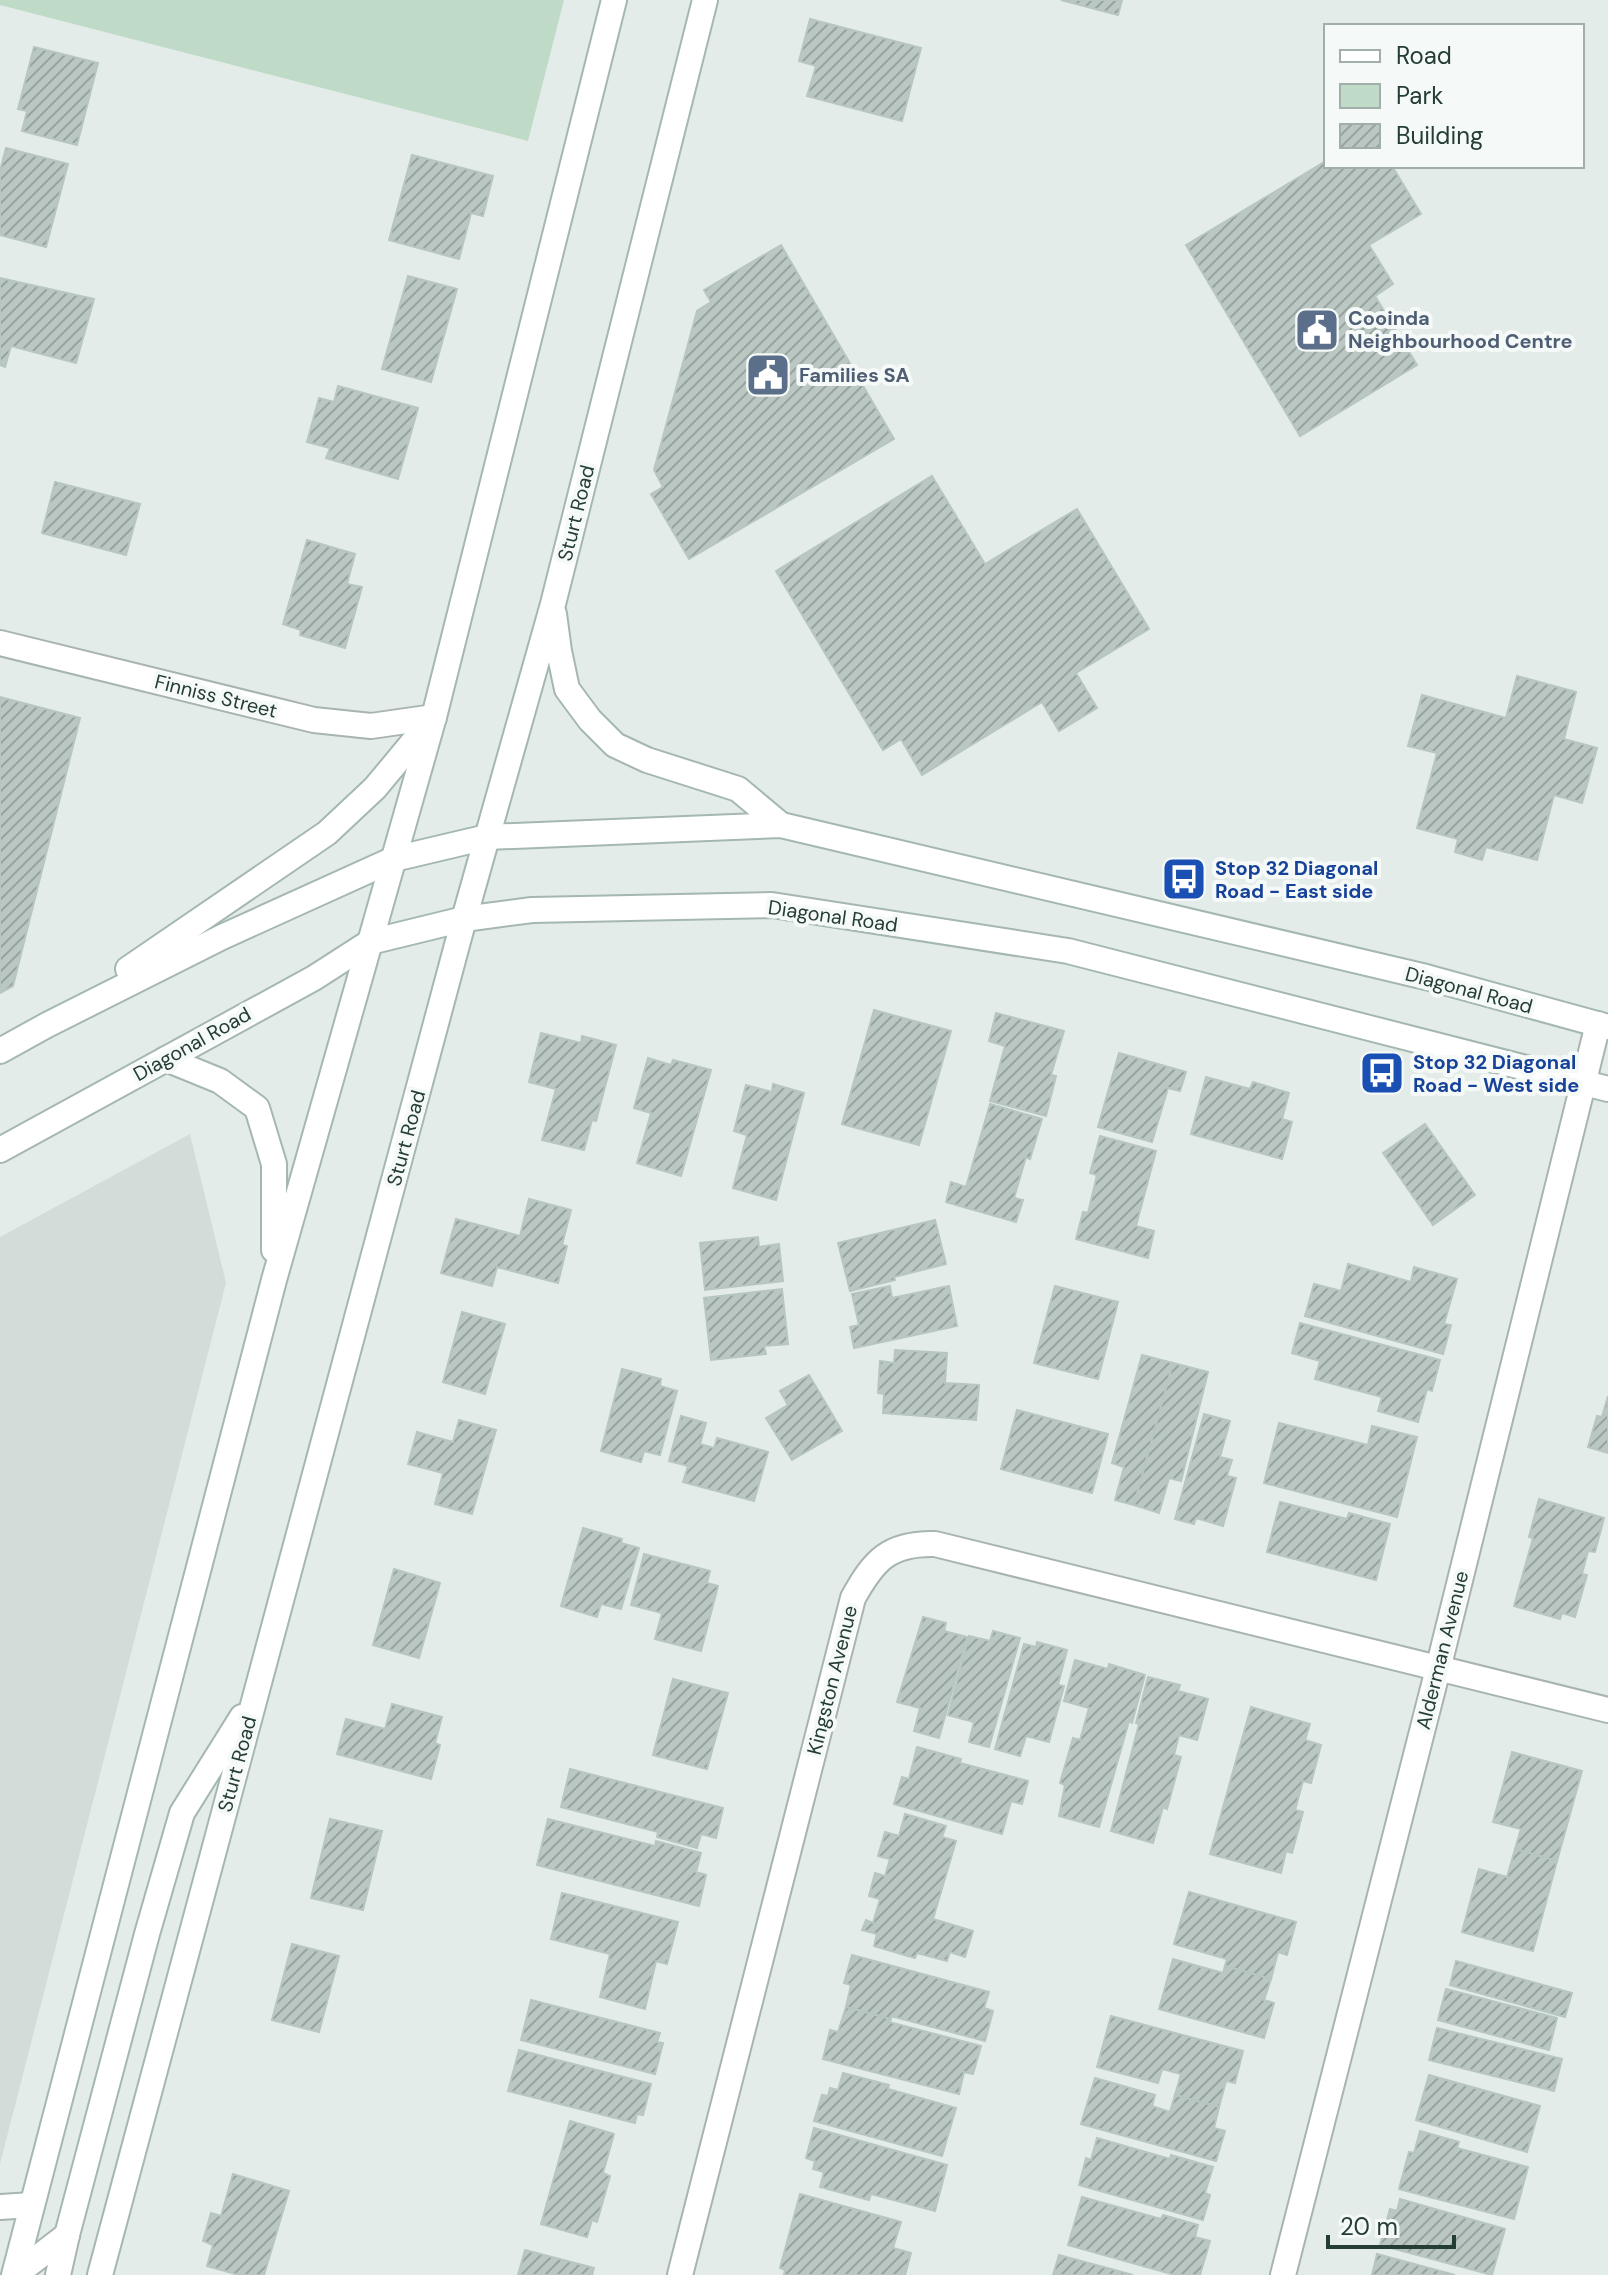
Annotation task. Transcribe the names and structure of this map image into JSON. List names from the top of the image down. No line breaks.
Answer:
{"streets":{"main road":["Sturt Road","Finniss Street","Diagonal Road","Alderman Avenue","Kingston Avenue"]},"crossings":[["Sturt Road","Diagonal Road"],["Diagonal Road","Alderman Avenue"],["Alderman Avenue","Kingston Avenue"]],"places":{"public building":["Cooinda Neighbourhood Centre","Families SA"],"bus stop":["Stop 32 Diagonal Road - East side","Stop 32 Diagonal Road - West side"]},"legend":["Road","Park","Building"],"scale_bar":"20 m"}
